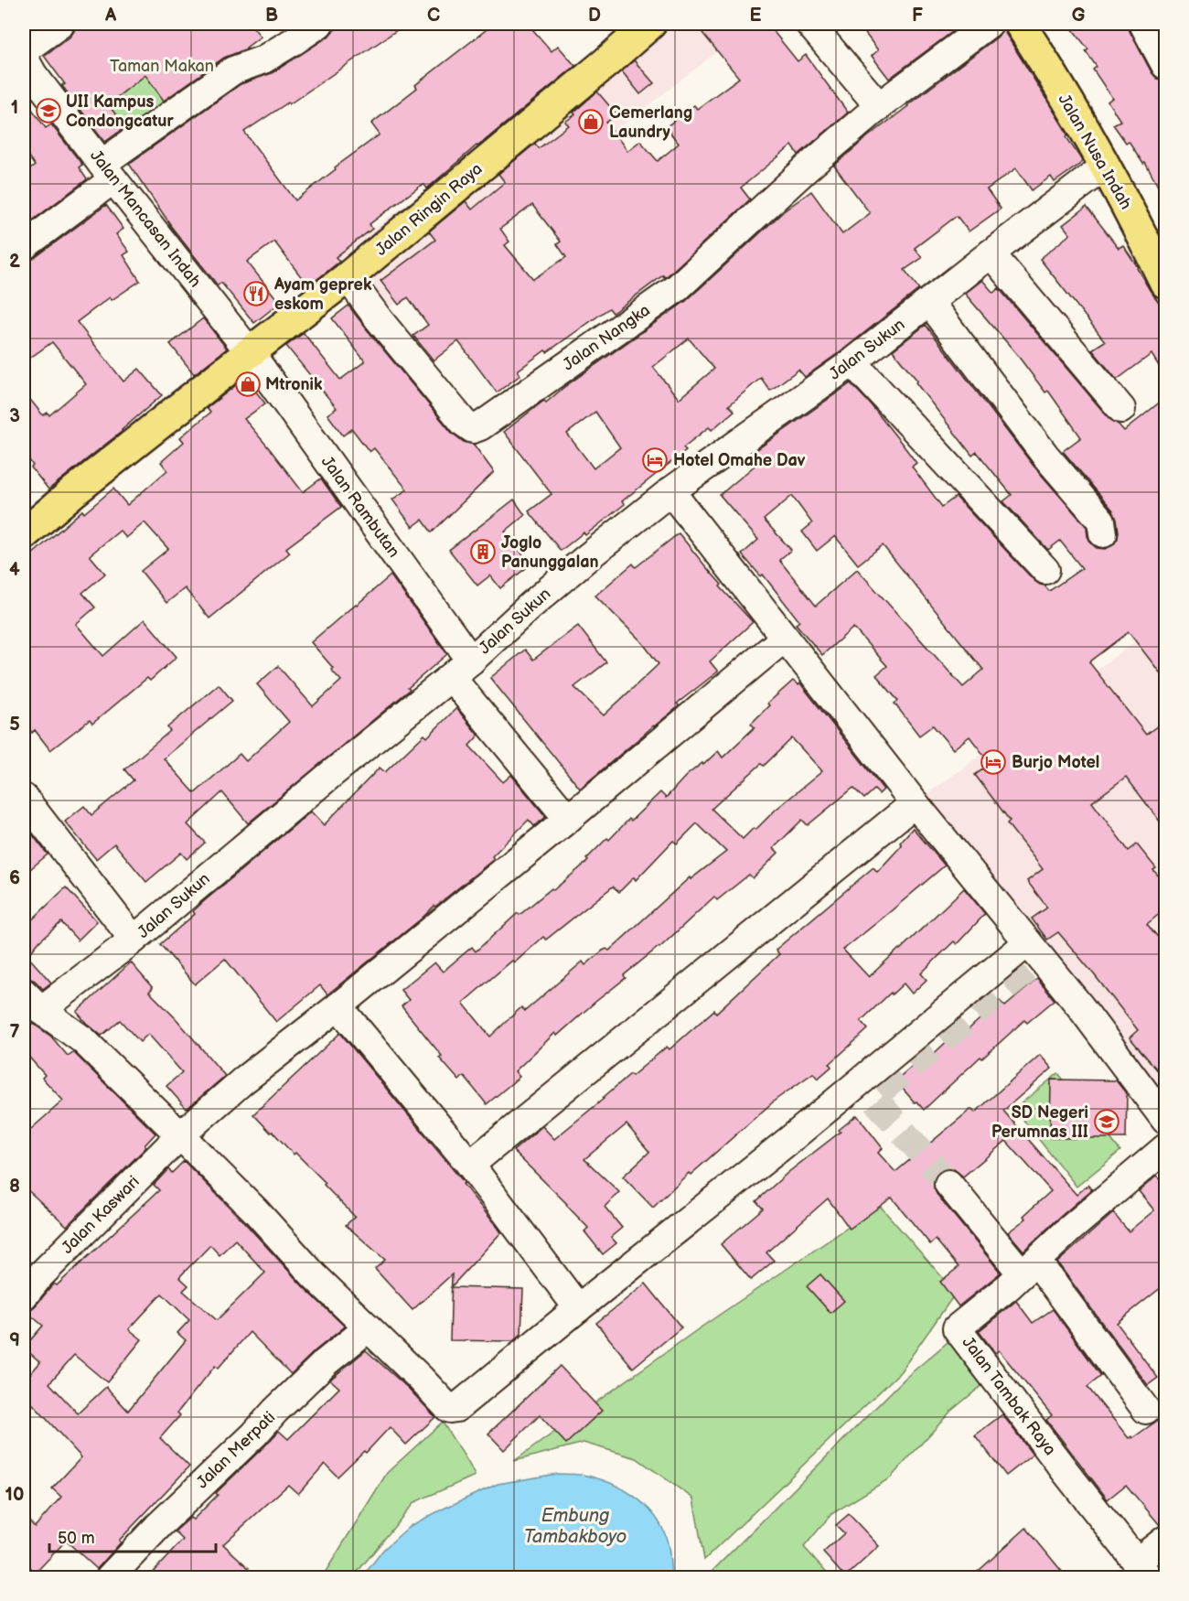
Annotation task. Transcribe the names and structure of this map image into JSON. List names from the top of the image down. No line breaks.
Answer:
{"streets":{"main road":["Jalan Nusa Indah","Jalan Ringin Raya"],"street":["Jalan Mancasan Indah","Jalan Nangka","Jalan Sukun","Jalan Rambutan","Jalan Kaswari","Jalan Tambak Raya","Jalan Merpati"]},"crossings":[["Jalan Nusa Indah","Jalan Sukun"],["Jalan Ringin Raya","Jalan Mancasan Indah"],["Jalan Ringin Raya","Jalan Nangka"],["Jalan Ringin Raya","Jalan Rambutan"],["Jalan Mancasan Indah","Jalan Rambutan"],["Jalan Sukun","Jalan Rambutan"],["Jalan Rambutan","Jalan Kaswari"]],"water":["Embung Tambakboyo"],"parks":["Taman Makan"],"places":{"school or university":["UII Kampus Condongcatur","SD Negeri Perumnas III"],"shop":["Cemerlang Laundry","Mtronik"],"restaurant":["Ayam geprek eskom"],"hotel":["Hotel Omahe Dav","Burjo Motel"],"building":["Joglo Panunggalan"]},"scale_bar":"50 m","grid":{"columns":["A","B","C","D","E","F","G"],"rows":["1","2","3","4","5","6","7","8","9","10"]}}
